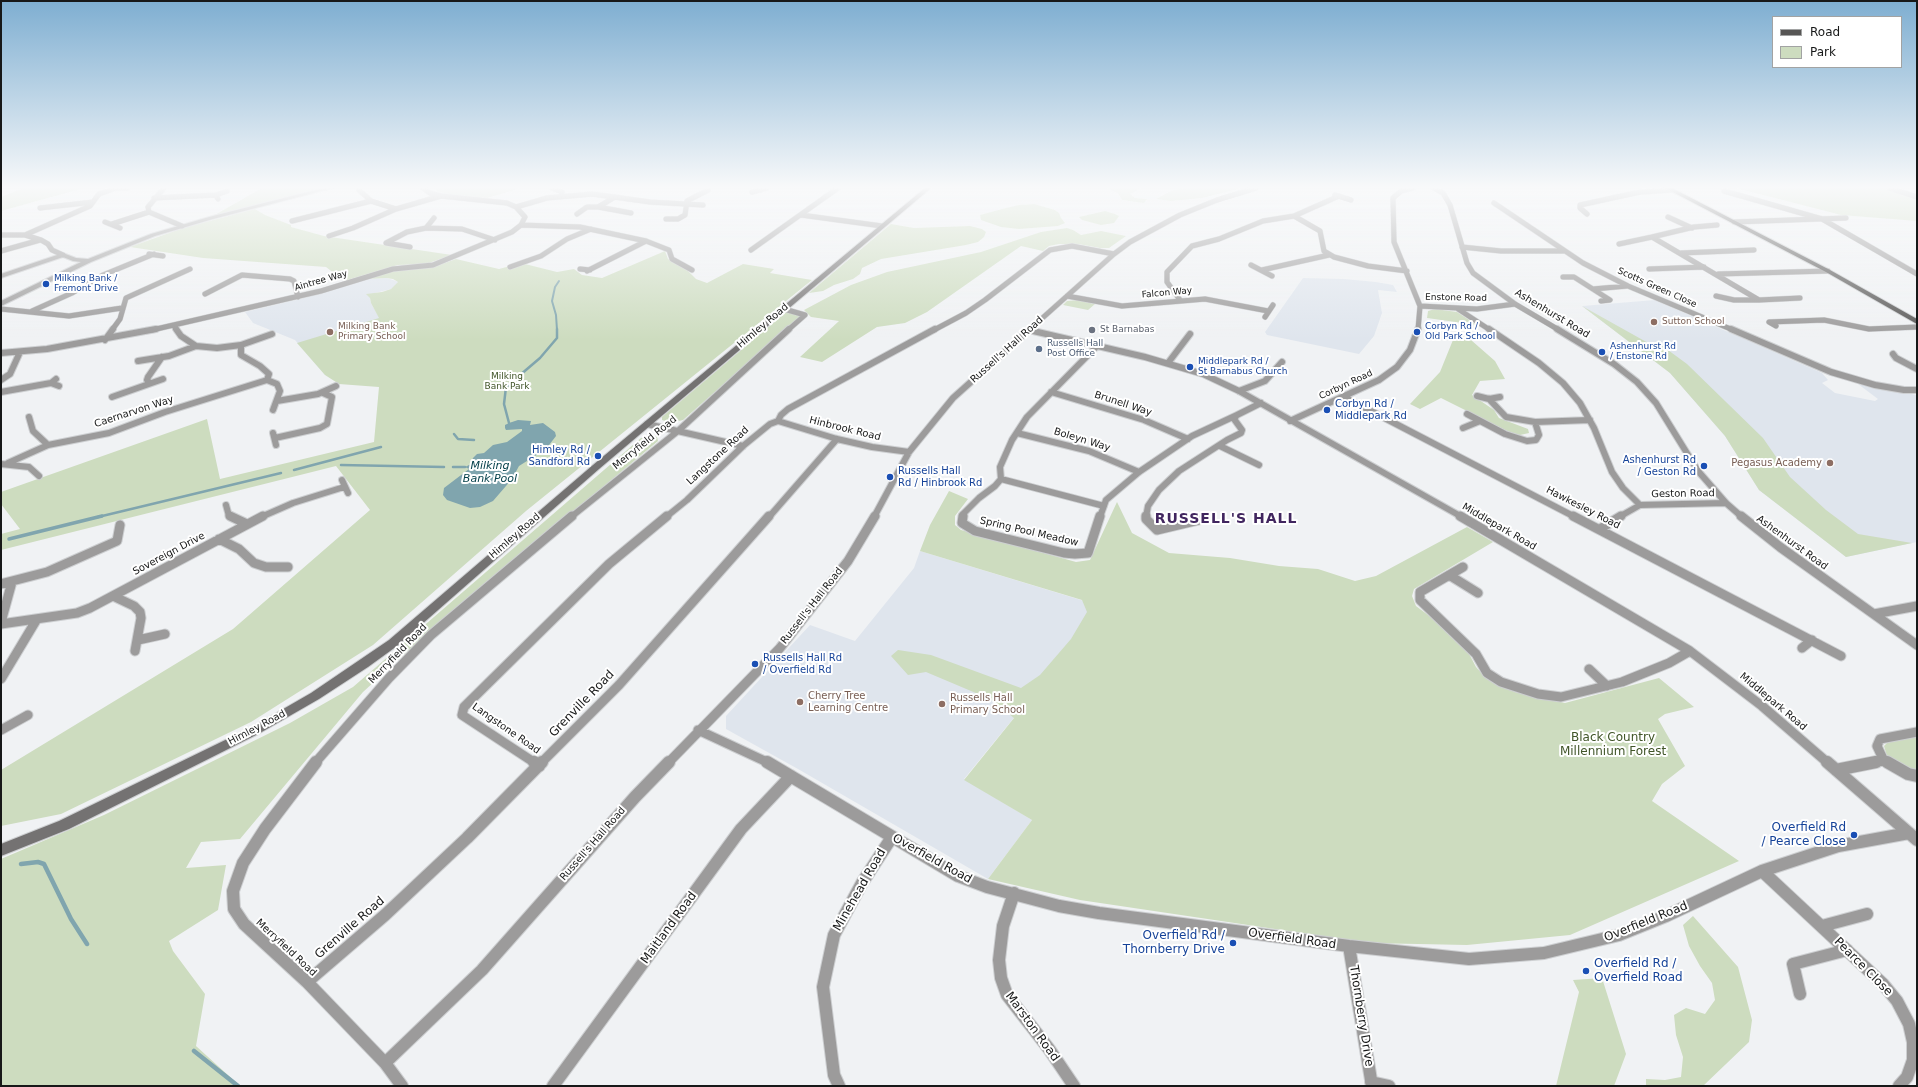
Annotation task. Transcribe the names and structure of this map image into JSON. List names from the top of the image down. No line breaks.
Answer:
{"streets":{"main road":["Himley Road"],"street":["Aintree Way","Scotts Green Close","Falcon Way","Enstone Road","Ashenhurst Road","Russell's Hall Road","Corbyn Road","Brunell Way","Caernarvon Way","Hinbrook Road","Boleyn Way","Merryfield Road","Langstone Road","Geston Road","Hawkesley Road","Middlepark Road","Spring Pool Meadow","Sovereign Drive","Grenville Road","Overfield Road","Minehead Road","Maitland Road","Pearce Close","Thornberry Drive","Marston Road"]},"crossings":[["Falcon Way","Russell's Hall Road"],["Enstone Road","Ashenhurst Road"],["Enstone Road","Corbyn Road"],["Ashenhurst Road","Geston Road"],["Himley Road","Merryfield Road"],["Russell's Hall Road","Hinbrook Road"],["Russell's Hall Road","Merryfield Road"],["Russell's Hall Road","Langstone Road"],["Russell's Hall Road","Middlepark Road"],["Russell's Hall Road","Overfield Road"],["Corbyn Road","Hawkesley Road"],["Corbyn Road","Middlepark Road"],["Brunell Way","Spring Pool Meadow"],["Hinbrook Road","Langstone Road"],["Hinbrook Road","Grenville Road"],["Boleyn Way","Spring Pool Meadow"],["Merryfield Road","Grenville Road"],["Langstone Road","Grenville Road"],["Geston Road","Hawkesley Road"],["Middlepark Road","Spring Pool Meadow"],["Middlepark Road","Overfield Road"],["Overfield Road","Minehead Road"],["Overfield Road","Maitland Road"],["Overfield Road","Pearce Close"],["Overfield Road","Thornberry Drive"],["Overfield Road","Marston Road"]],"districts":["RUSSELL'S HALL"],"water":["Milking Bank Pool"],"parks":["Milking Bank Park","Black Country Millennium Forest"],"places":["Milking Bank / Fremont Drive","Sutton School","St Barnabas","Milking Bank Primary School","Corbyn Rd / Old Park School","Russells Hall Post Office","Ashenhurst Rd / Enstone Rd","Middlepark Rd / St Barnabus Church","Corbyn Rd / Middlepark Rd","Himley Rd / Sandford Rd","Pegasus Academy","Ashenhurst Rd / Geston Rd","Russells Hall Rd / Hinbrook Rd","Russells Hall Rd / Overfield Rd","Cherry Tree Learning Centre","Russells Hall Primary School","Overfield Rd / Pearce Close","Overfield Rd / Thornberry Drive","Overfield Rd / Overfield Road"],"legend":["Road","Park"]}
